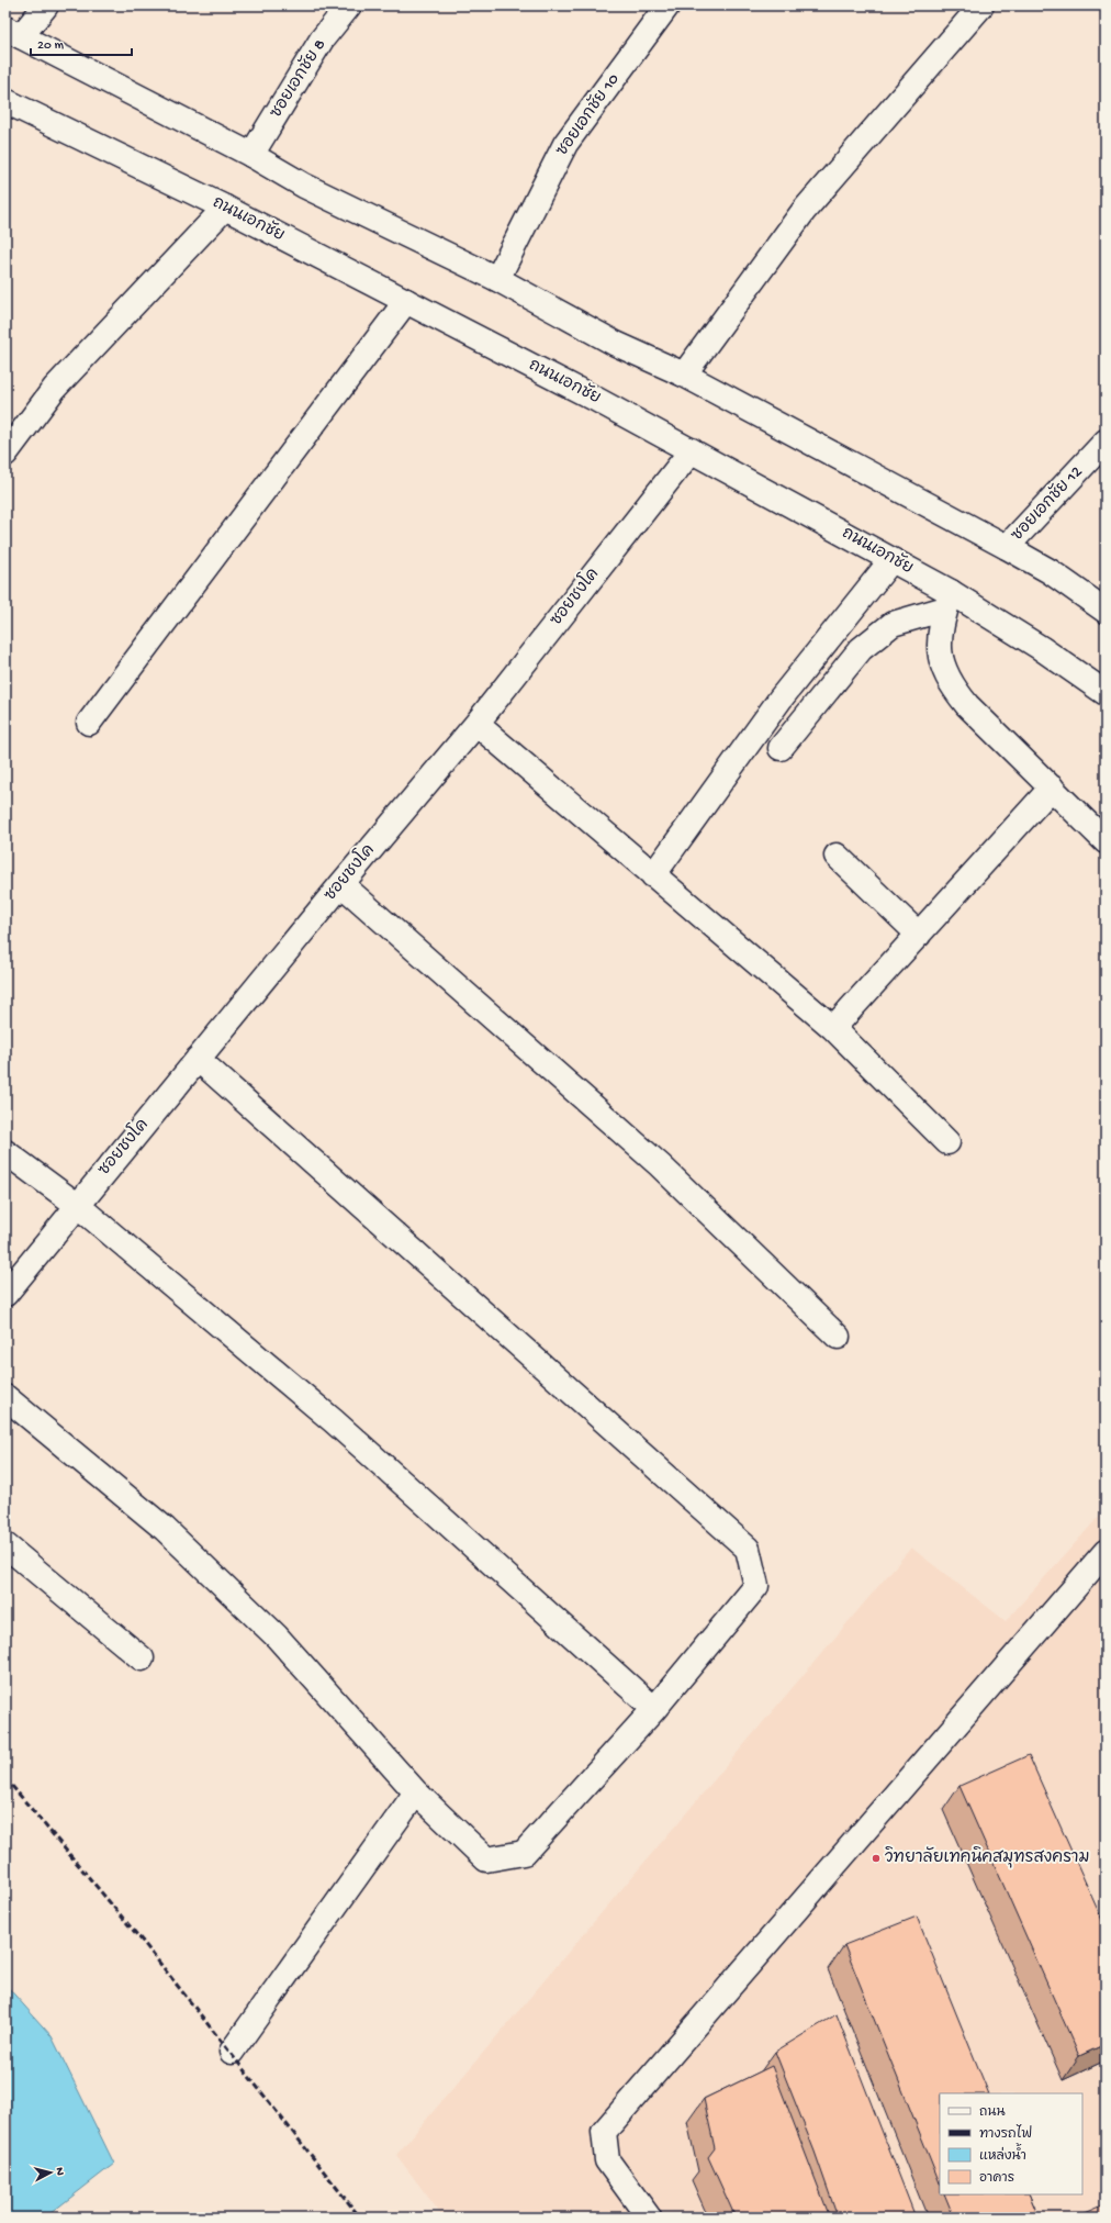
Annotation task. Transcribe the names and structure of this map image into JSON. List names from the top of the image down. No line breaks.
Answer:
{"streets":{"street":["ซอยเอกชัย 8","ซอยเอกชัย 10","ถนนเอกชัย","ซอยเอกชัย 12","ซอยชงโค"]},"crossings":[["ถนนเอกชัย","ซอยชงโค"]],"places":["วิทยาลัยเทคนิคสมุทรสงคราม"],"legend":["ถนน","ทางรถไฟ","แหล่งน้ำ","อาคาร"],"scale_bar":"20 m","north":"right"}
